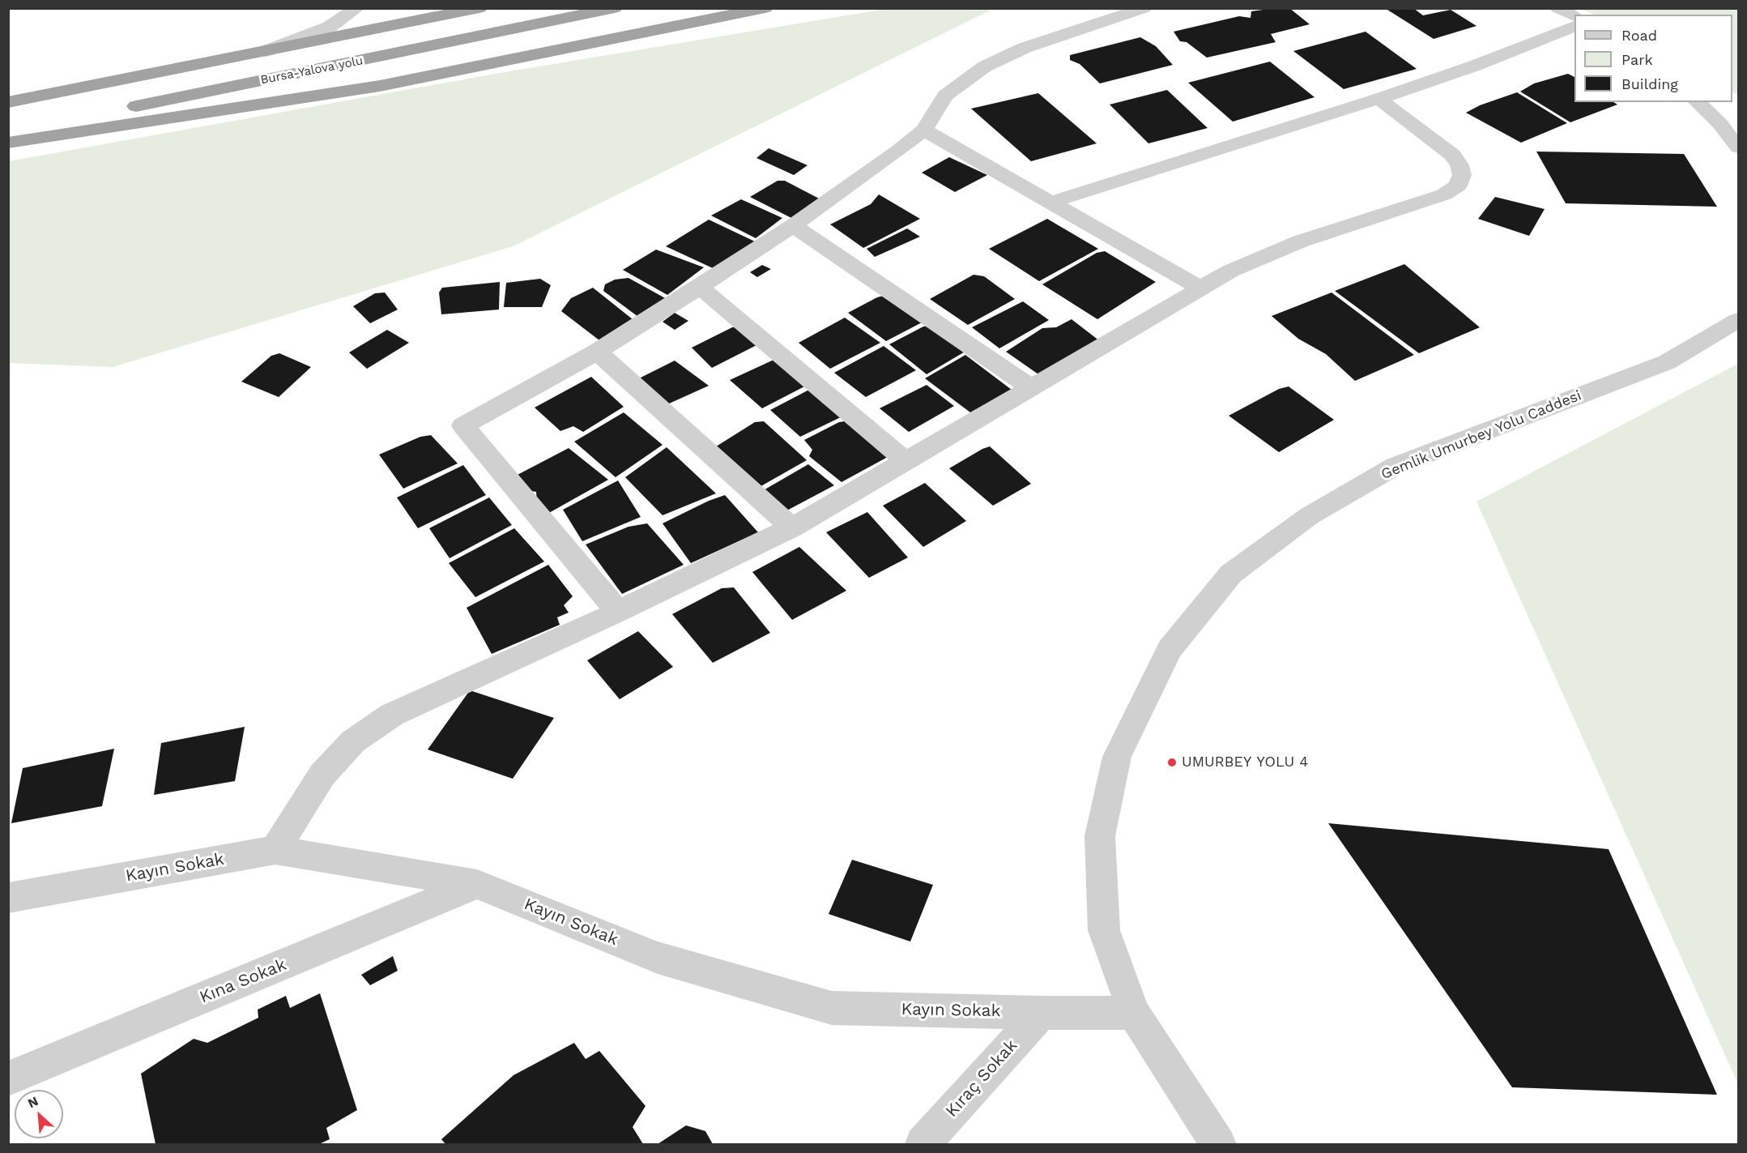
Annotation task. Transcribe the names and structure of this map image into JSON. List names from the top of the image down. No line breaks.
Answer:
{"streets":{"highway":["Bursa-Yalova yolu"],"street":["Gemlik Umurbey Yolu Caddesi","Kayın Sokak","Kına Sokak","Kıraç Sokak"]},"crossings":[["Gemlik Umurbey Yolu Caddesi","Kayın Sokak"],["Kayın Sokak","Kına Sokak"],["Kayın Sokak","Kıraç Sokak"]],"places":["UMURBEY YOLU 4"],"legend":["Road","Park","Building"],"north":"top left"}
